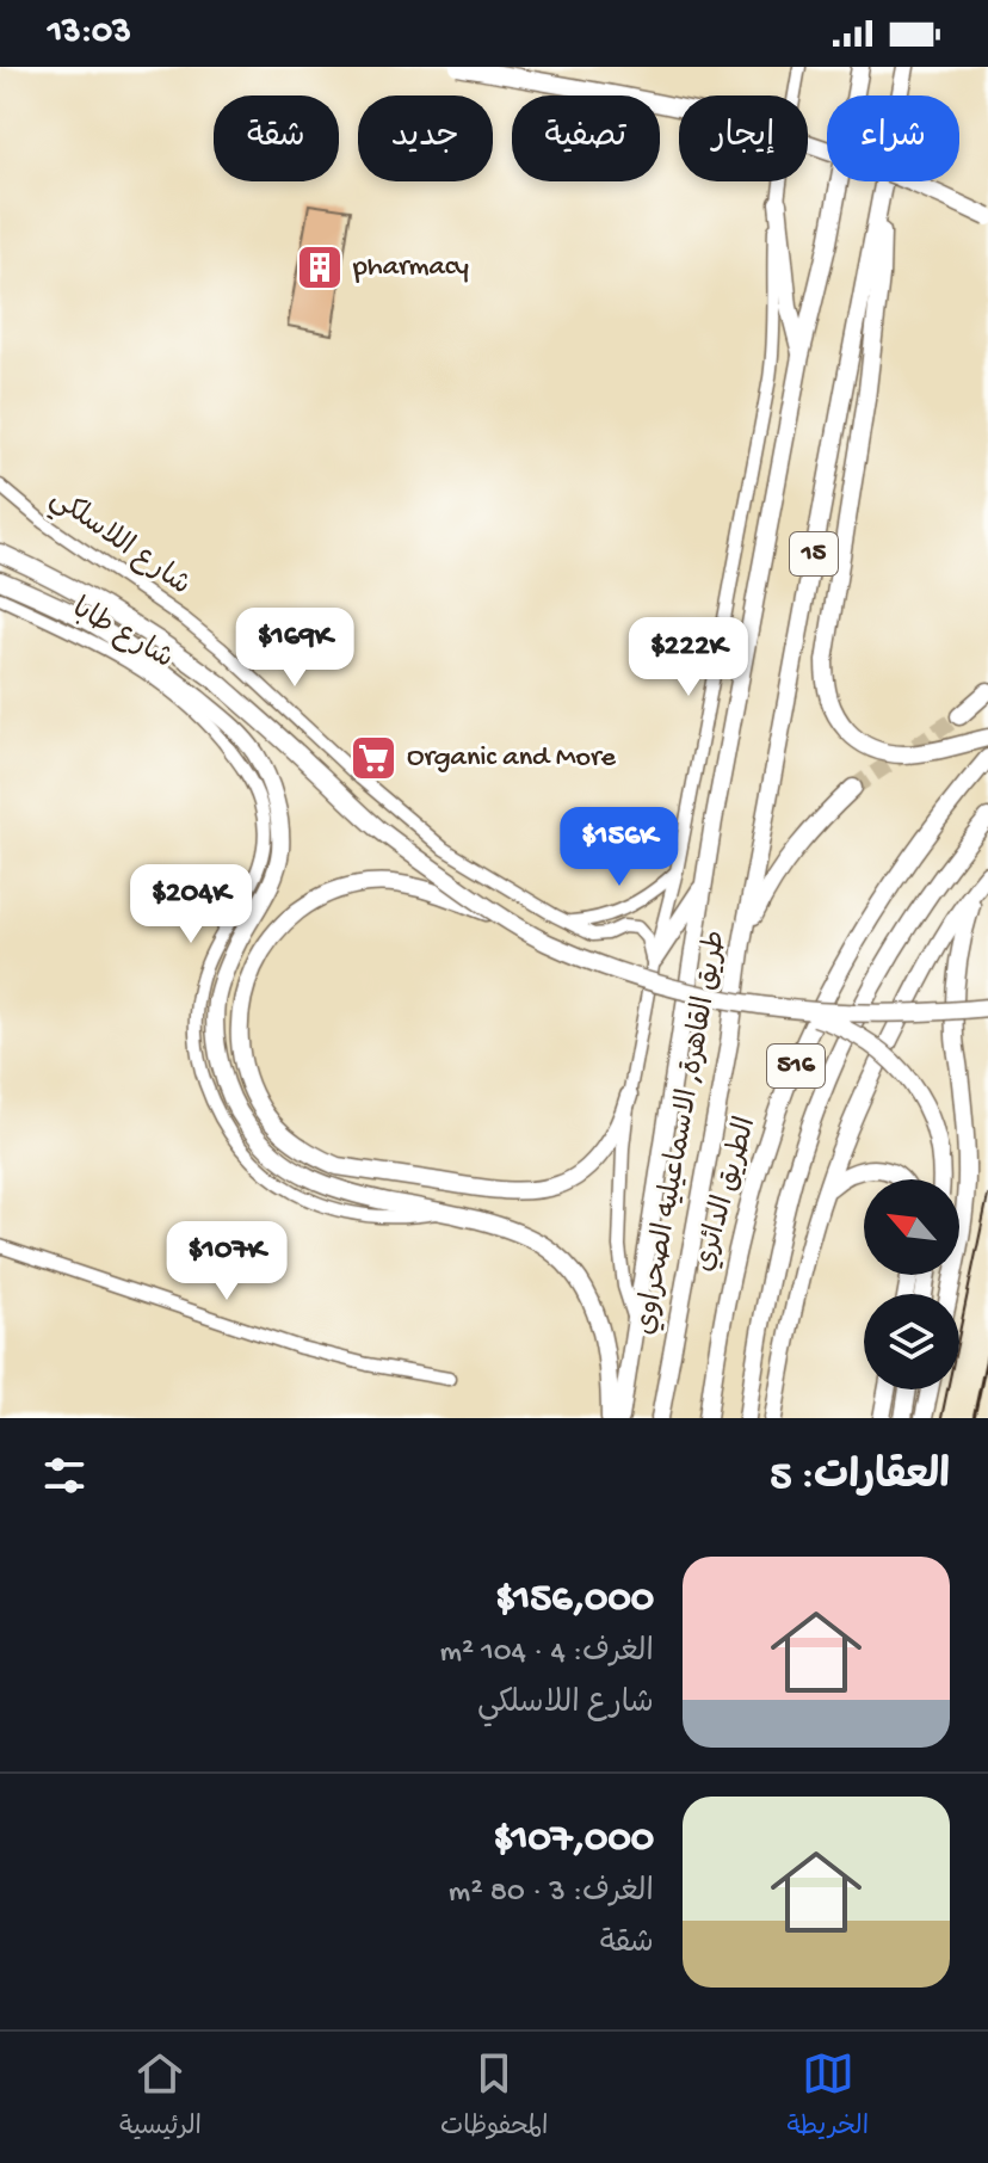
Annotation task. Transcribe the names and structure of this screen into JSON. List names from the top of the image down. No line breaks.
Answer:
{"streets":{"highway":["15","516","طريق القاهرة, الاسماعيليه الصحراوي","الطريق الدائري"],"street":["شارع اللاسلكي","شارع طابا"]},"places":{"building":["pharmacy"],"supermarket":["Organic and More"]},"north":"top left","page":{"status":"13:03","chip":["شراء","إيجار","تصفية","جديد","شقة"],"price":["$169K","$222K","$156K","$204K","$107K"],"heading":"العقارات: 5","list":[{"name":"$156,000","note":"الغرف: 4 · 104 m² · شارع اللاسلكي"},{"name":"$107,000","note":"الغرف: 3 · 80 m² · شقة"}],"tabs":["الخريطة","المحفوظات","الرئيسية"]}}
